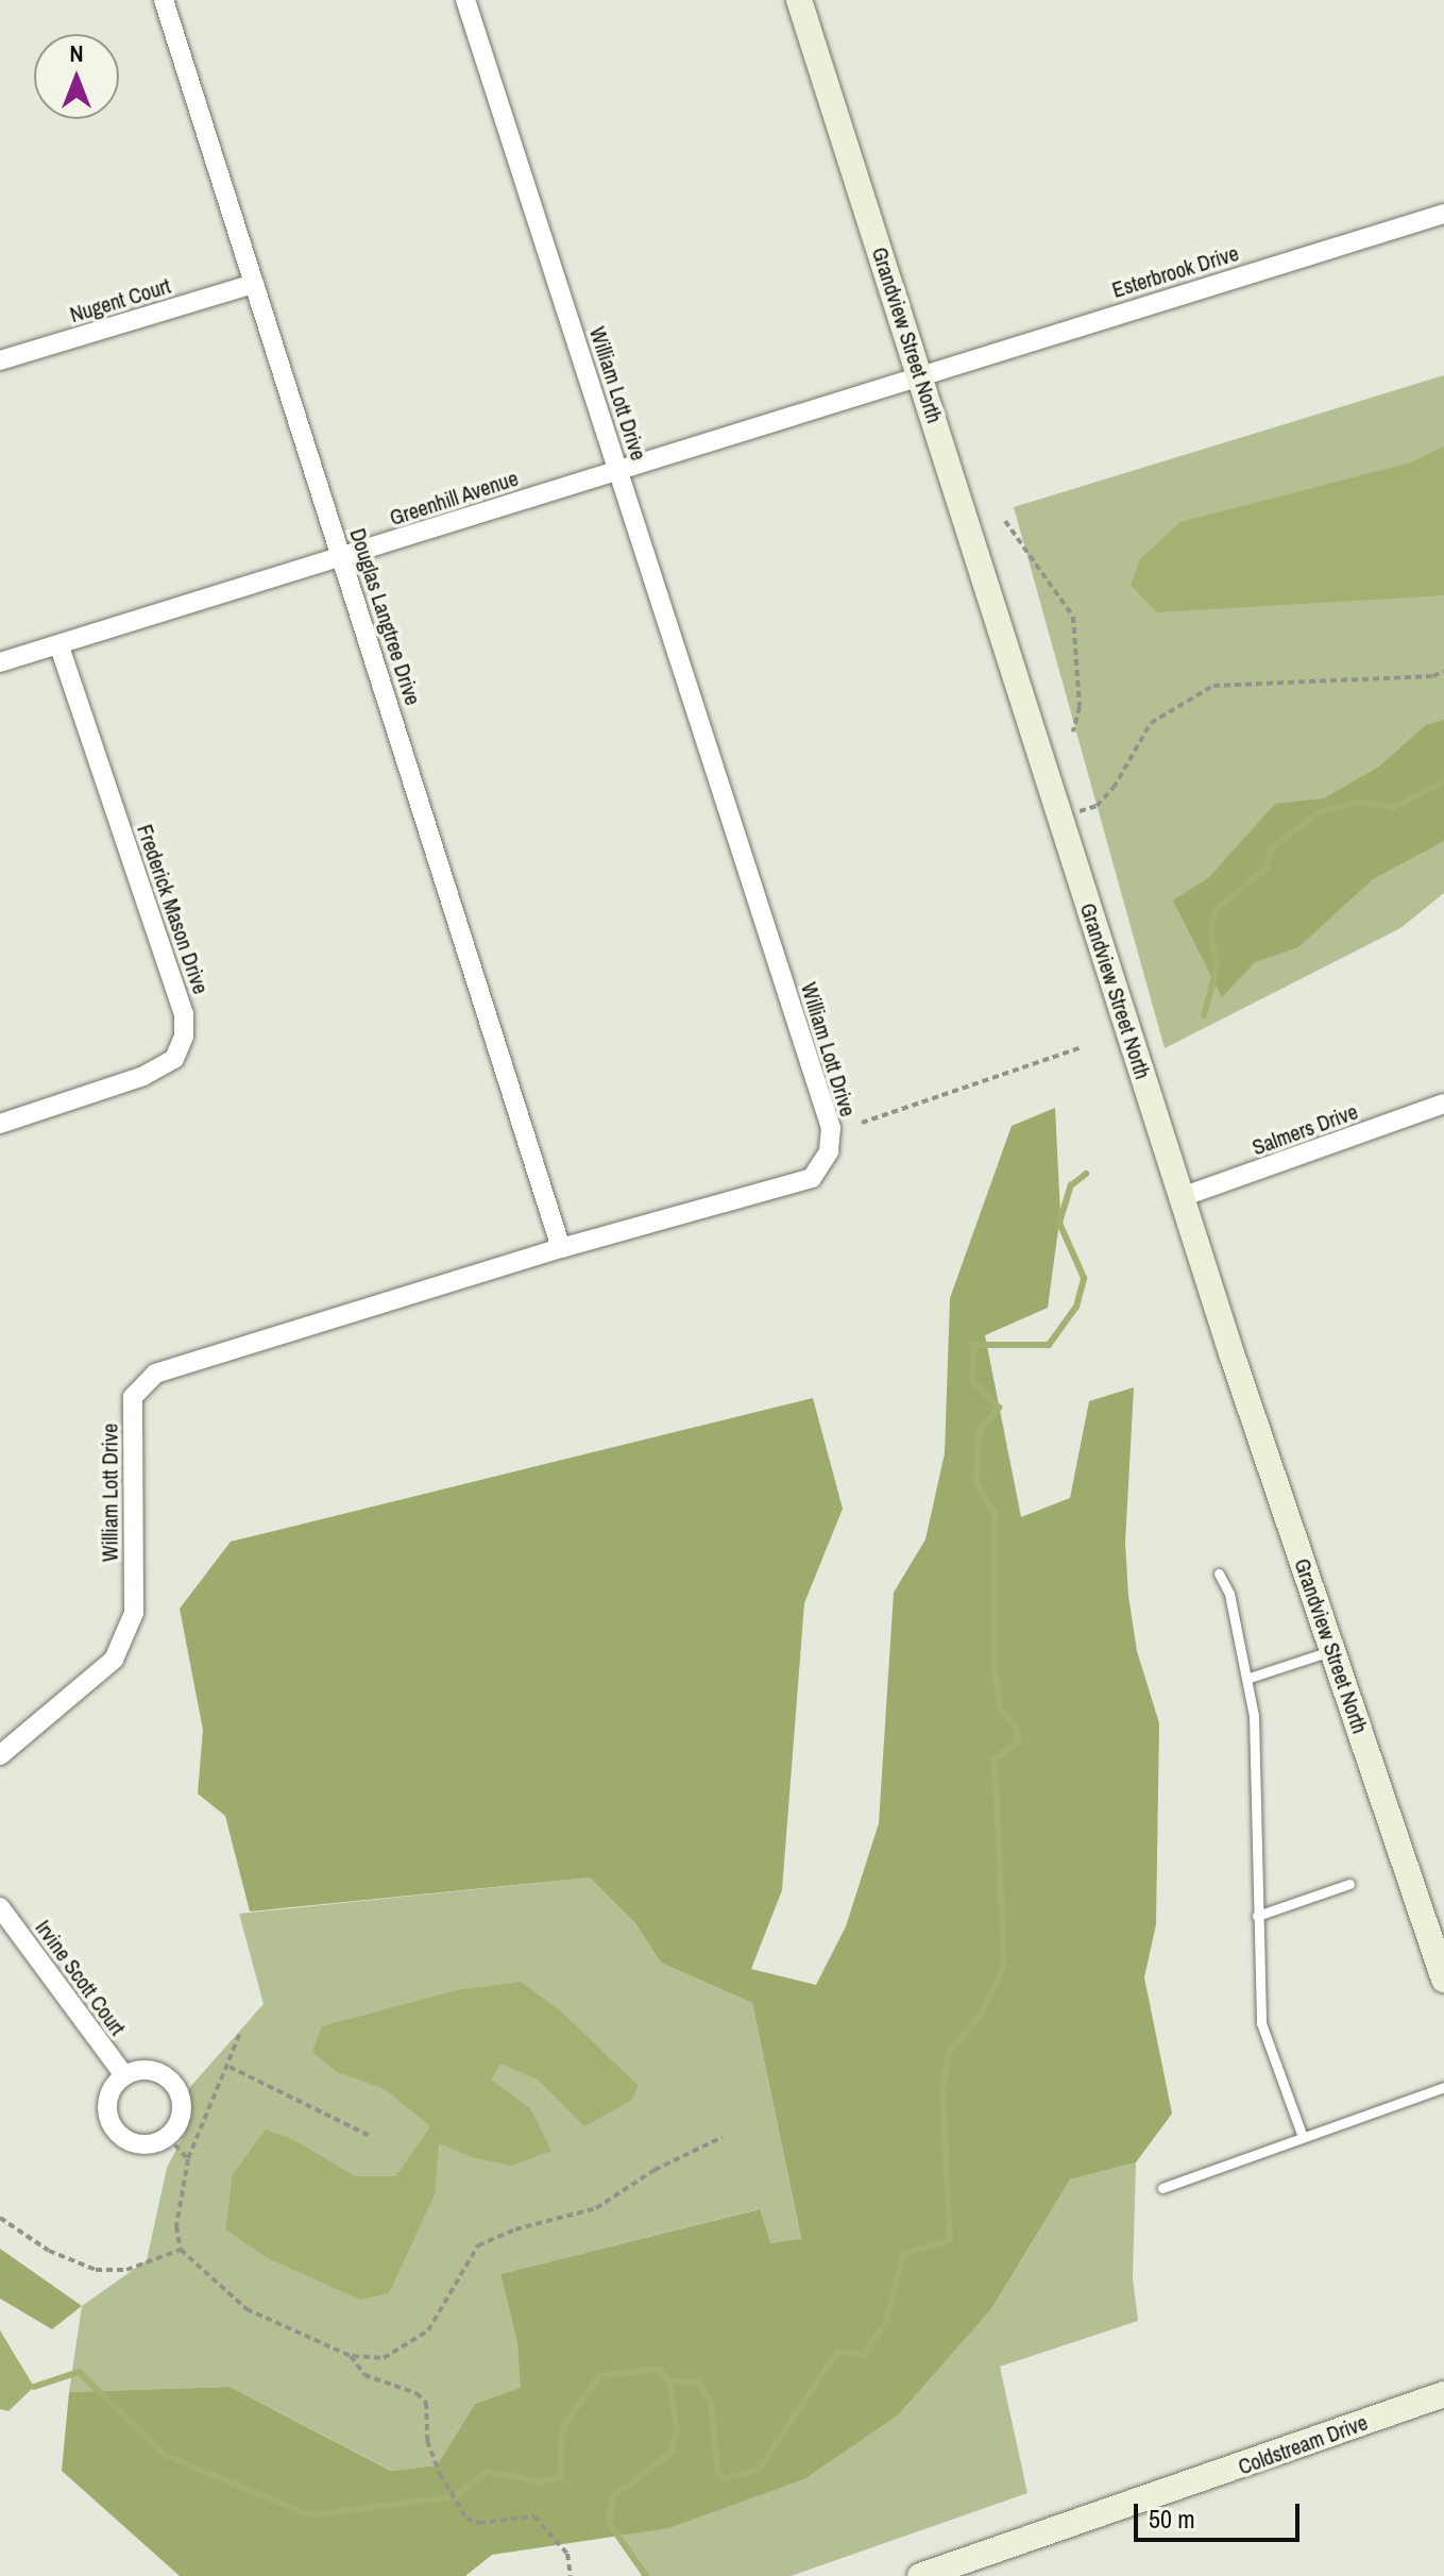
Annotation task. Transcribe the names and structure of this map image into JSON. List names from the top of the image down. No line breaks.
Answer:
{"streets":{"street":["Esterbrook Drive","Nugent Court","Grandview Street North","William Lott Drive","Greenhill Avenue","Douglas Langtree Drive","Frederick Mason Drive","Salmers Drive","Irvine Scott Court","Coldstream Drive"]},"crossings":[["Esterbrook Drive","Grandview Street North"],["Esterbrook Drive","Greenhill Avenue"],["Nugent Court","Douglas Langtree Drive"],["Grandview Street North","Greenhill Avenue"],["Grandview Street North","Salmers Drive"],["William Lott Drive","Greenhill Avenue"],["William Lott Drive","Douglas Langtree Drive"],["Greenhill Avenue","Douglas Langtree Drive"],["Greenhill Avenue","Frederick Mason Drive"]],"scale_bar":"50 m","north":"top"}
